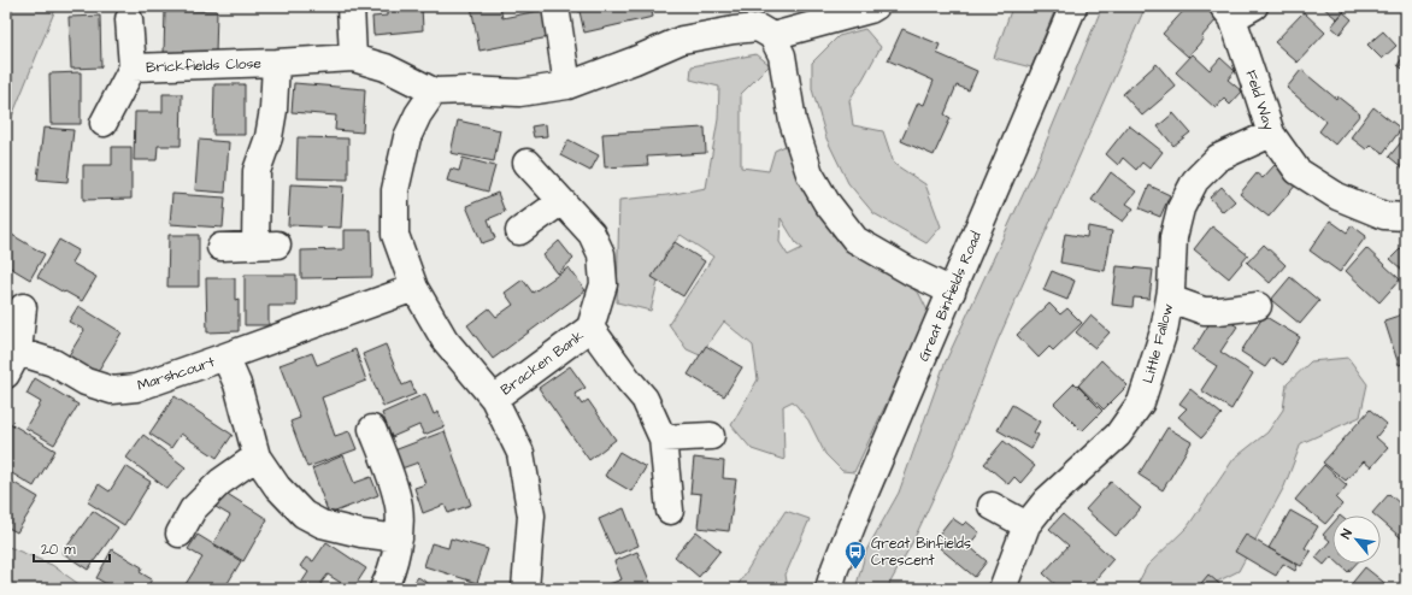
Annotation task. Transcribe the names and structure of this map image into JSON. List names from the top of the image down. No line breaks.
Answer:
{"streets":{"street":["Brickfields Close","Feld Way","Great Binfields Road","Little Fallow","Bracken Bank","Marshcourt"]},"crossings":[["Feld Way","Little Fallow"]],"places":{"bus stop":["Great Binfields Crescent"]},"scale_bar":"20 m","north":"top left"}
